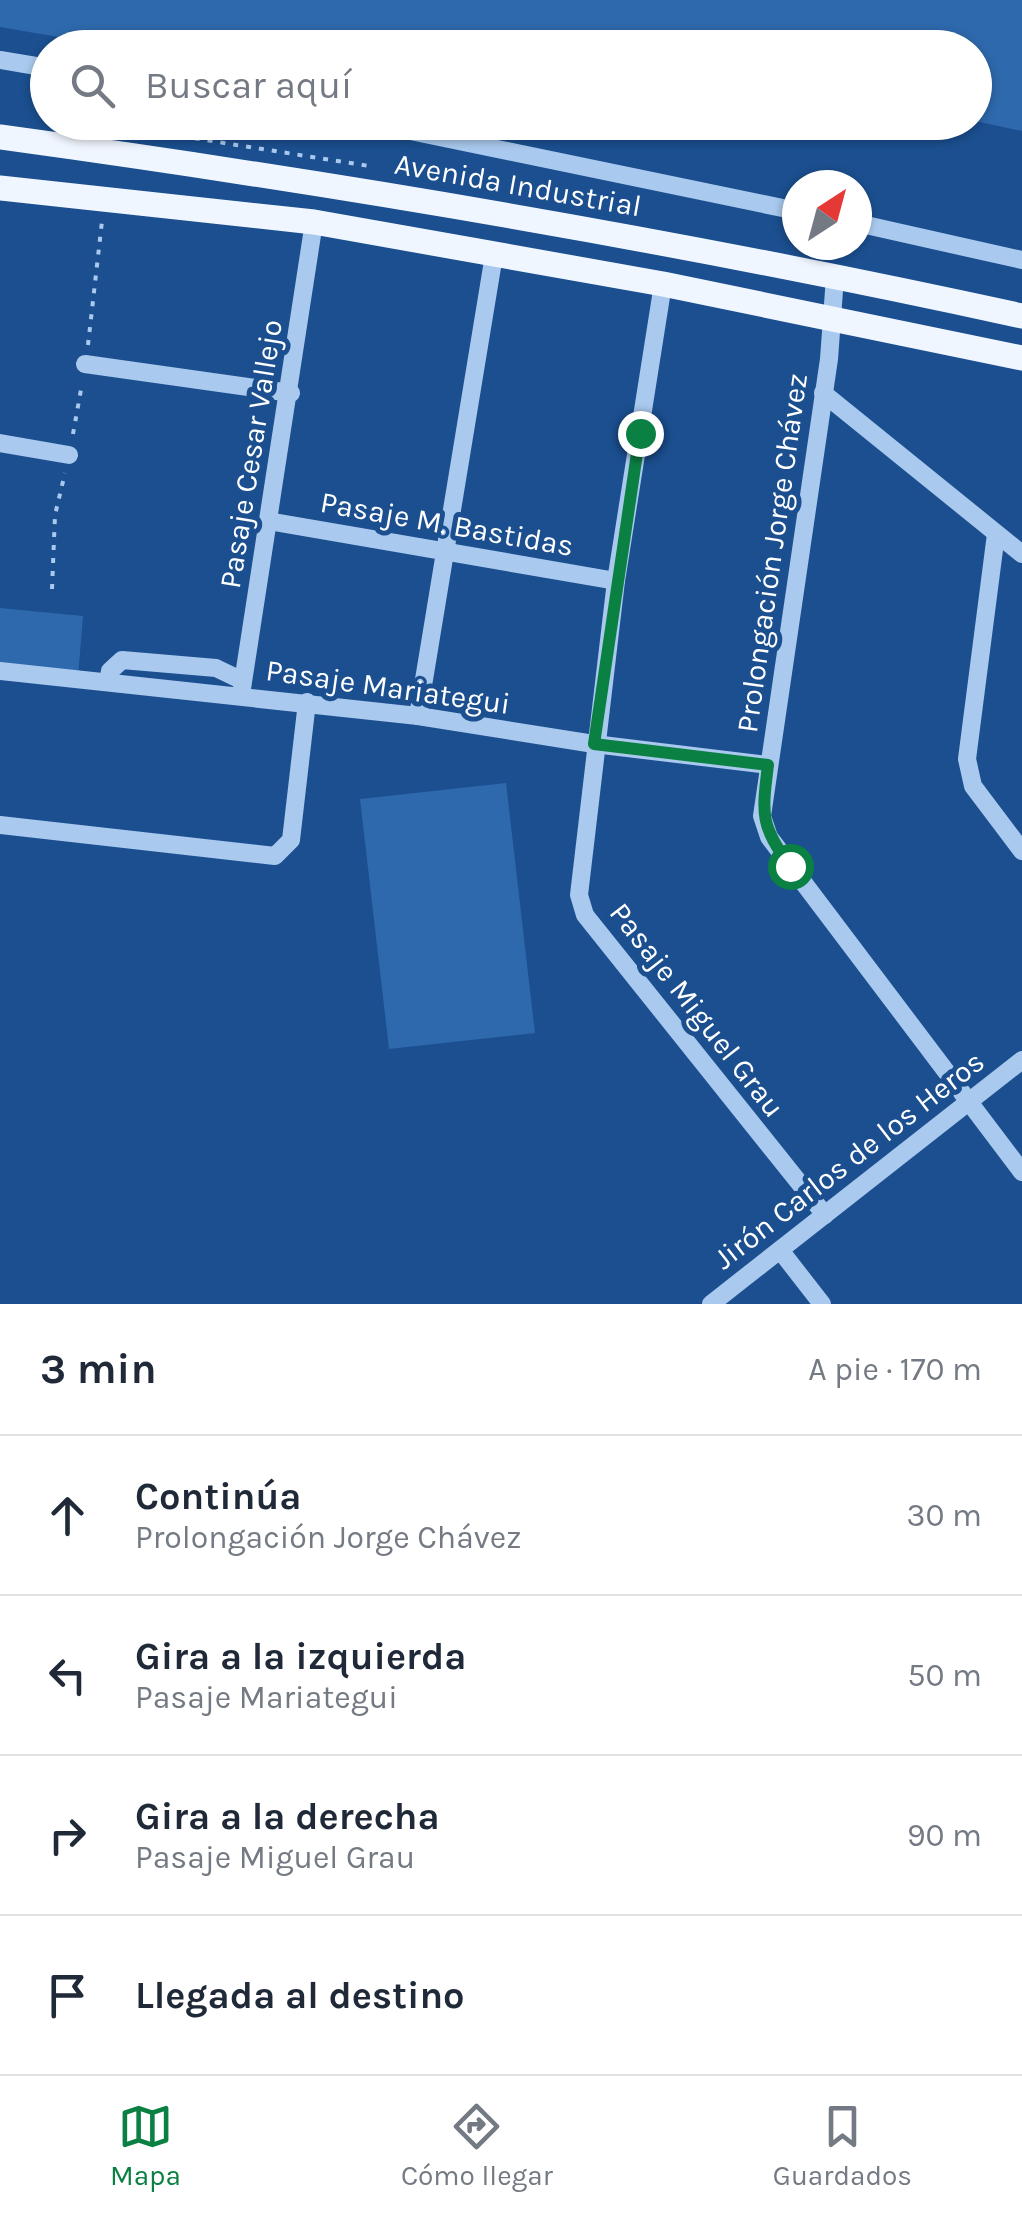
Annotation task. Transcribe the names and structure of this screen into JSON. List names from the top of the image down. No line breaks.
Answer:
{"streets":{"main road":["Avenida Industrial"],"street":["Pasaje Cesar Vallejo","Pasaje M. Bastidas","Prolongación Jorge Chávez","Pasaje Mariategui","Pasaje Miguel Grau","Jirón Carlos de los Heros"]},"crossings":[["Avenida Industrial","Prolongación Jorge Chávez"],["Pasaje Cesar Vallejo","Pasaje M. Bastidas"],["Pasaje Cesar Vallejo","Pasaje Mariategui"],["Pasaje M. Bastidas","Pasaje Miguel Grau"],["Prolongación Jorge Chávez","Pasaje Mariategui"],["Prolongación Jorge Chávez","Jirón Carlos de los Heros"],["Pasaje Mariategui","Pasaje Miguel Grau"],["Pasaje Miguel Grau","Jirón Carlos de los Heros"]],"north":"top right","page":{"search":"Buscar aquí","heading":["3 min","A pie · 170 m"],"list":[["Continúa","Prolongación Jorge Chávez","30 m"],["Gira a la izquierda","Pasaje Mariategui","50 m"],["Gira a la derecha","Pasaje Miguel Grau","90 m"],"Llegada al destino"],"nav":["Mapa","Cómo llegar","Guardados"]}}
